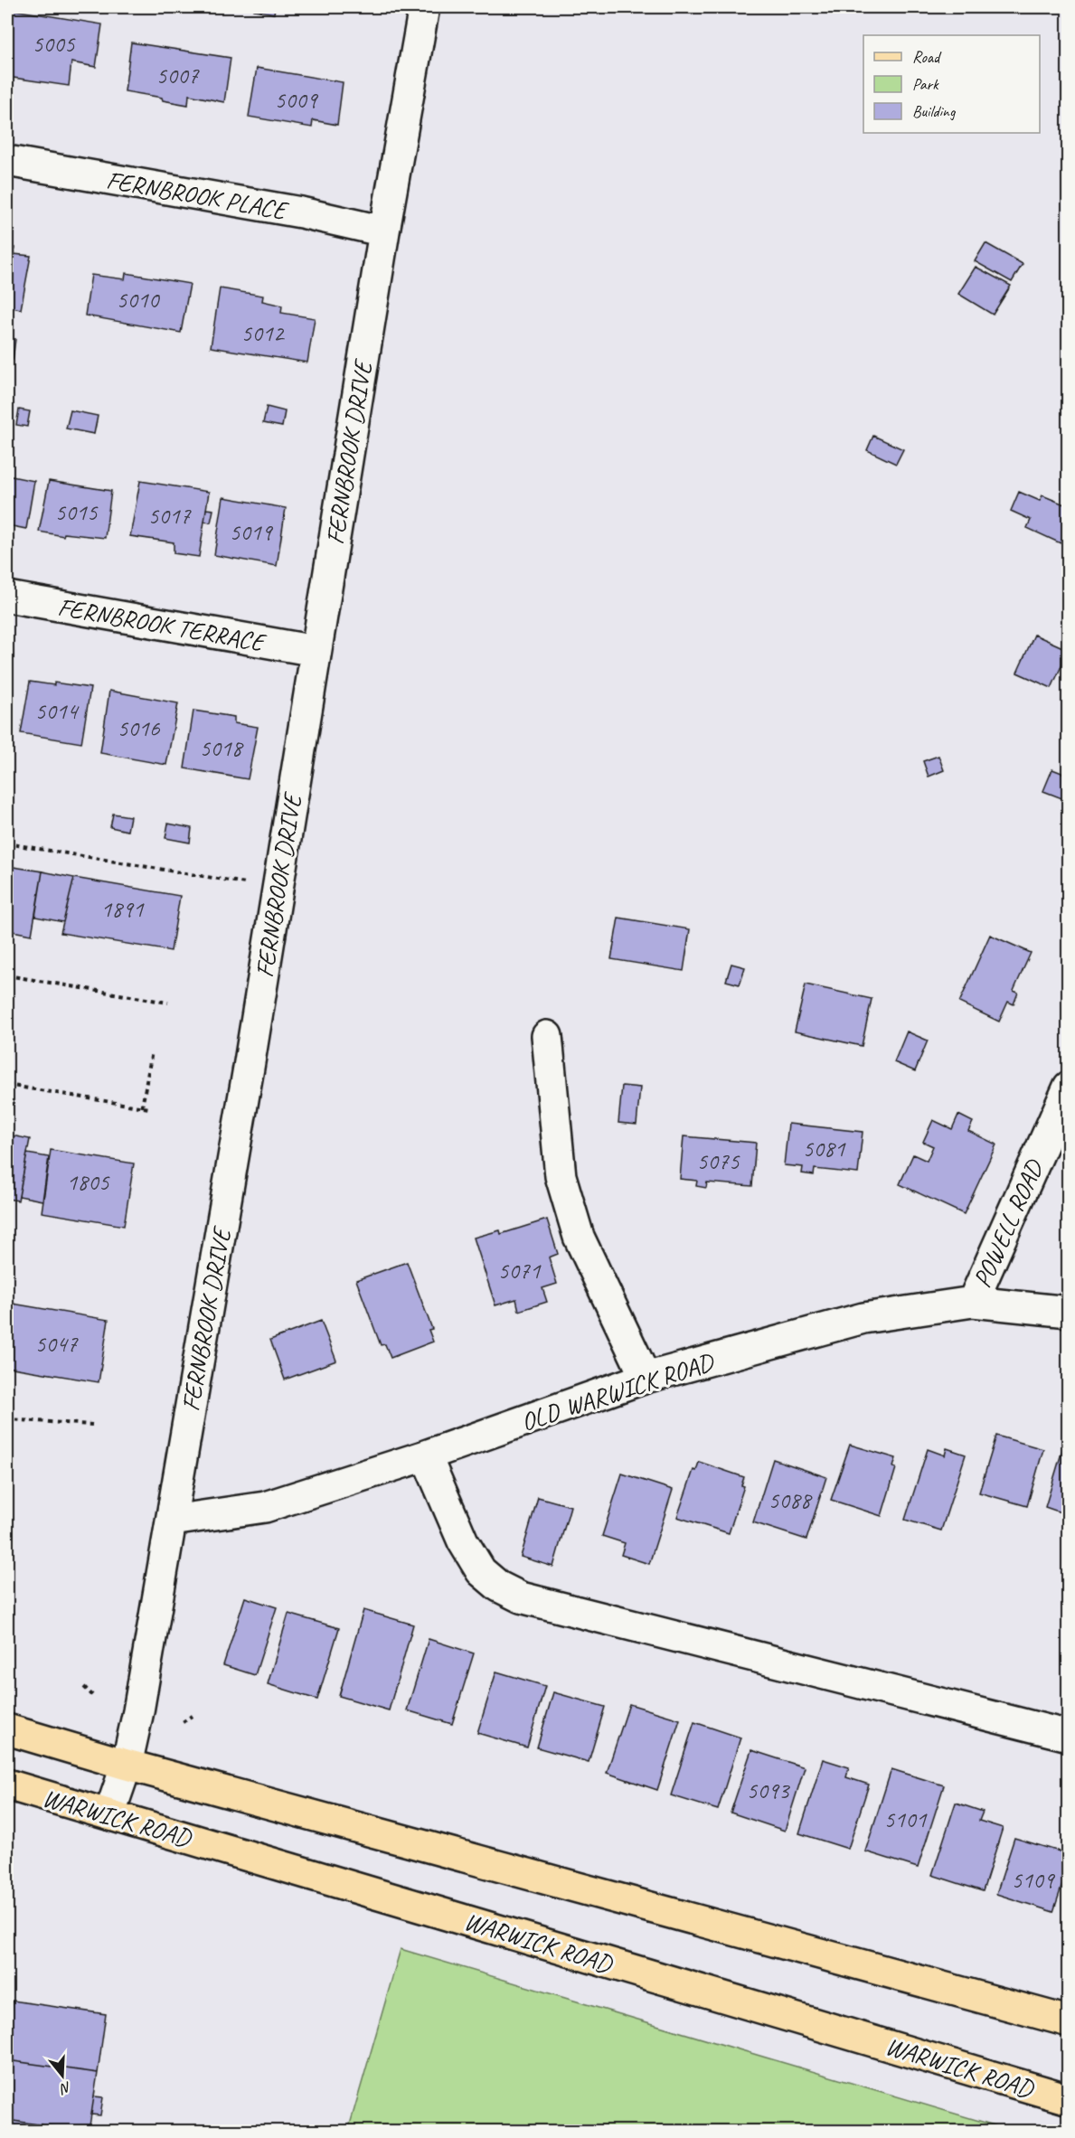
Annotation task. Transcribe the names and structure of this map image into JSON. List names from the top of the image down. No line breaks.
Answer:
{"streets":{"main road":["WARWICK ROAD"],"street":["FERNBROOK PLACE","FERNBROOK DRIVE","FERNBROOK TERRACE","POWELL ROAD","OLD WARWICK ROAD"]},"crossings":[["FERNBROOK PLACE","FERNBROOK DRIVE"],["FERNBROOK DRIVE","FERNBROOK TERRACE"],["FERNBROOK DRIVE","OLD WARWICK ROAD"],["FERNBROOK DRIVE","WARWICK ROAD"],["POWELL ROAD","OLD WARWICK ROAD"]],"house_numbers":["5005","5007","5009","5010","5012","5015","5017","5019","5014","5016","5018","1891","5081","5075","1805","5071","5047","5088","5093","5101","5109"],"legend":["Road","Park","Building"],"north":"bottom"}
